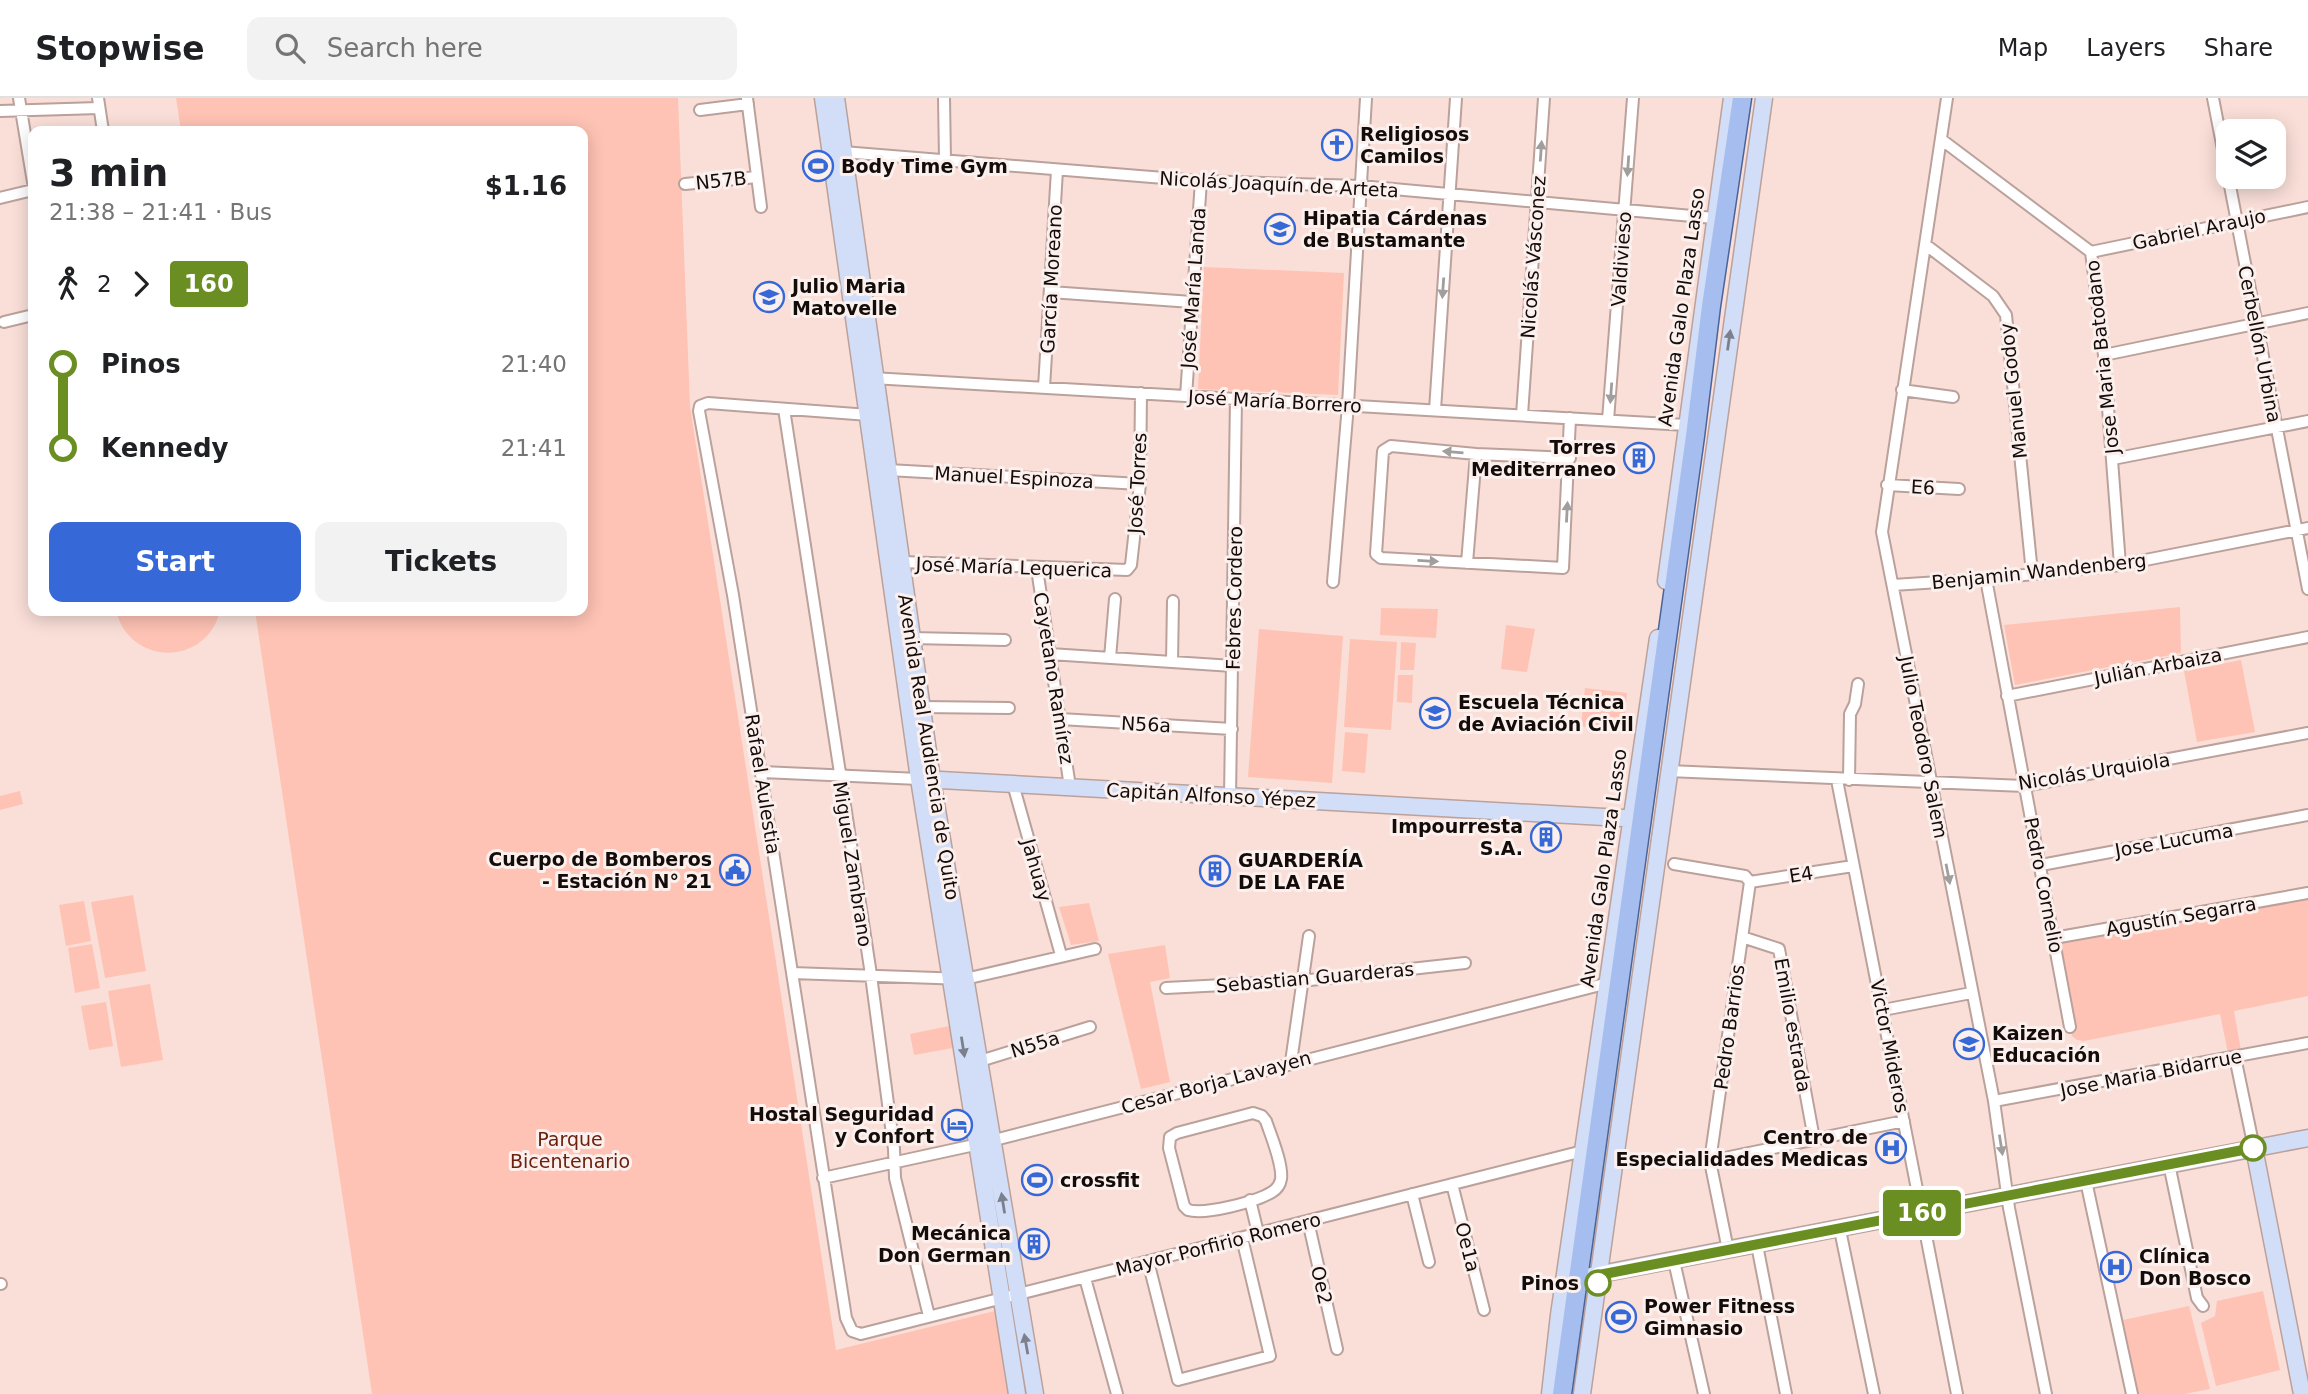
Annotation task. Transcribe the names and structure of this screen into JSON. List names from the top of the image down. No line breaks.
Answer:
{"streets":{"main road":["Avenida Galo Plaza Lasso","Avenida Real Audiencia de Quito","Capitán Alfonso Yépez"],"street":["N57B","Nicolás Joaquín de Arteta","Gabriel Araujo","Nicolás Vásconez","Valdivieso","García Moreano","José María Landa","Cerbellón Urbina","Jose Maria Batodano","Manuel Godoy","José María Borrero","Manuel Espinoza","José Torres","E6","José María Lequerica","Benjamin Wandenberg","Febres Cordero","Julián Arbaiza","Cayetano Ramírez","N56a","Julio Teodoro Salem","Nicolás Urquiola","Rafael Aulestia","Jose Lucuma","Miguel Zambrano","Jahuay","E4","Pedro Cornelio","Agustín Segarra","Sebastian Guarderas","Emilio estrada","Pedro Barrios","N55a","Victor Mideros","Jose Maria Bidarrue","Cesar Borja Lavayen","Mayor Porfirio Romero","Oe1a","Oe2"]},"crossings":[["Nicolás Joaquín de Arteta","Nicolás Vásconez"],["Nicolás Joaquín de Arteta","Valdivieso"],["Nicolás Joaquín de Arteta","García Moreano"],["Nicolás Joaquín de Arteta","José María Landa"],["Nicolás Joaquín de Arteta","Avenida Galo Plaza Lasso"],["Nicolás Joaquín de Arteta","Avenida Real Audiencia de Quito"],["Gabriel Araujo","Cerbellón Urbina"],["Gabriel Araujo","Jose Maria Batodano"],["Nicolás Vásconez","José María Borrero"],["Valdivieso","José María Borrero"],["García Moreano","José María Borrero"],["José María Landa","José María Borrero"],["Avenida Galo Plaza Lasso","José María Borrero"],["Avenida Galo Plaza Lasso","Nicolás Urquiola"],["Avenida Galo Plaza Lasso","Capitán Alfonso Yépez"],["Avenida Galo Plaza Lasso","Cesar Borja Lavayen"],["Avenida Galo Plaza Lasso","Mayor Porfirio Romero"],["Cerbellón Urbina","Benjamin Wandenberg"],["Jose Maria Batodano","Benjamin Wandenberg"],["Jose Maria Batodano","Julio Teodoro Salem"],["Manuel Godoy","Benjamin Wandenberg"],["Manuel Godoy","Julio Teodoro Salem"],["José María Borrero","José Torres"],["José María Borrero","Febres Cordero"],["José María Borrero","Avenida Real Audiencia de Quito"],["Manuel Espinoza","José Torres"],["Manuel Espinoza","Avenida Real Audiencia de Quito"],["José Torres","José María Lequerica"],["E6","Julio Teodoro Salem"],["José María Lequerica","Cayetano Ramírez"],["José María Lequerica","Avenida Real Audiencia de Quito"],["Benjamin Wandenberg","Julio Teodoro Salem"],["Benjamin Wandenberg","Pedro Cornelio"],["Febres Cordero","N56a"],["Febres Cordero","Capitán Alfonso Yépez"],["Julián Arbaiza","Pedro Cornelio"],["Cayetano Ramírez","N56a"],["Cayetano Ramírez","Capitán Alfonso Yépez"],["Avenida Real Audiencia de Quito","Rafael Aulestia"],["Avenida Real Audiencia de Quito","Capitán Alfonso Yépez"],["Avenida Real Audiencia de Quito","N55a"],["Avenida Real Audiencia de Quito","Cesar Borja Lavayen"],["Avenida Real Audiencia de Quito","Mayor Porfirio Romero"],["Julio Teodoro Salem","Nicolás Urquiola"],["Julio Teodoro Salem","Jose Maria Bidarrue"],["Nicolás Urquiola","Pedro Cornelio"],["Nicolás Urquiola","Victor Mideros"],["Rafael Aulestia","Capitán Alfonso Yépez"],["Rafael Aulestia","Miguel Zambrano"],["Rafael Aulestia","Cesar Borja Lavayen"],["Rafael Aulestia","Mayor Porfirio Romero"],["Capitán Alfonso Yépez","Miguel Zambrano"],["Capitán Alfonso Yépez","Jahuay"],["Jose Lucuma","Pedro Cornelio"],["Miguel Zambrano","Cesar Borja Lavayen"],["Miguel Zambrano","Mayor Porfirio Romero"],["E4","Pedro Barrios"],["E4","Victor Mideros"],["Pedro Cornelio","Agustín Segarra"],["Emilio estrada","Pedro Barrios"],["Mayor Porfirio Romero","Oe1a"],["Mayor Porfirio Romero","Oe2"]],"one_way":["Valdivieso"],"parks":["Parque Bicentenario"],"places":{"church":["Religiosos Camilos"],"sports":["Body Time Gym","crossfit","Power Fitness Gimnasio"],"school or university":["Hipatia Cárdenas de Bustamante","Julio Maria Matovelle","Escuela Técnica de Aviación Civil","Kaizen Educación"],"building":["Torres Mediterraneo","Impourresta S.A.","GUARDERÍA DE LA FAE","Mecánica Don German"],"public building":["Cuerpo de Bomberos - Estación N° 21"],"hotel":["Hostal Seguridad y Confort"],"hospital":["Centro de Especialidades Medicas","Clínica Don Bosco"],"other":["Pinos"]},"lines":["bus line 160"],"page":{"header":"Stopwise","search":"Search here","nav":["Map","Layers","Share"],"on_map":"160","heading":["3 min","21:38 – 21:41 · Bus","$1.16"],"legs":["2","160"],"list":[{"name":"Pinos","value":"21:40"},{"name":"Kennedy","value":"21:41"}],"buttons":["Start","Tickets"]}}
